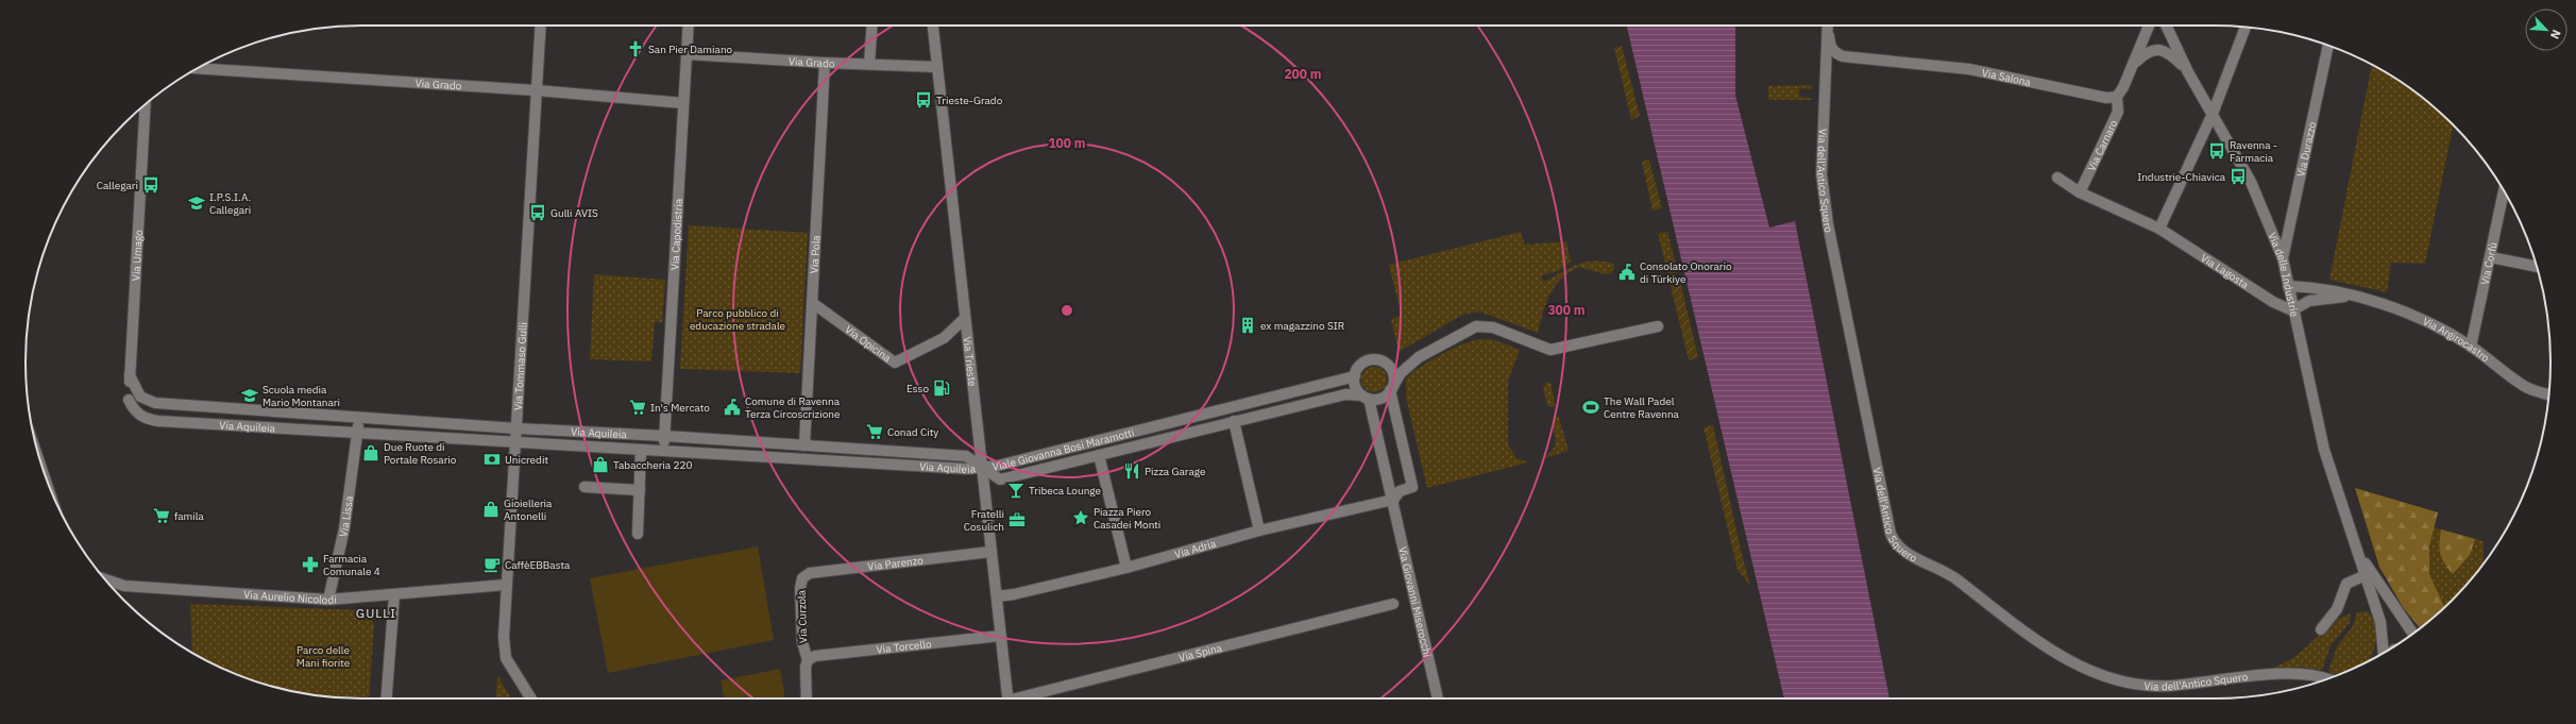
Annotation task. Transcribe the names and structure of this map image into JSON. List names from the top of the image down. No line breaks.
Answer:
{"streets":{"street":["Via Grado","Via Salona","Via Carnaro","Via Durazzo","Via dell'Antico Squero","Via Capodistria","Via Pola","Via Umago","Via Corfù","Via Lagosta","Via delle Industrie","Via Argirocastro","Via Opicina","Via Trieste","Via Tommaso Gulli","Via Aquileia","Viale Giovanna Bosi Maramotti","Via Lissa","Via Adria","Via Parenzo","Via Aurelio Nicolodi","Via Giovanni Miserocchi","Via Curzola","Via Torcello","Via Spina"]},"crossings":[["Via Grado","Via Capodistria"],["Via Grado","Via Pola"],["Via Grado","Via Trieste"],["Via Grado","Via Tommaso Gulli"],["Via Salona","Via Carnaro"],["Via Carnaro","Via Lagosta"],["Via Durazzo","Via delle Industrie"],["Via Capodistria","Via Aquileia"],["Via Pola","Via Opicina"],["Via Pola","Via Aquileia"],["Via Umago","Via Aquileia"],["Via Corfù","Via Argirocastro"],["Via Lagosta","Via delle Industrie"],["Via Lagosta","Via Argirocastro"],["Via delle Industrie","Via Argirocastro"],["Via Opicina","Via Trieste"],["Via Trieste","Via Aquileia"],["Via Trieste","Viale Giovanna Bosi Maramotti"],["Via Trieste","Via Adria"],["Via Trieste","Via Parenzo"],["Via Trieste","Via Torcello"],["Via Tommaso Gulli","Via Aquileia"],["Via Tommaso Gulli","Via Aurelio Nicolodi"],["Via Aquileia","Viale Giovanna Bosi Maramotti"],["Via Aquileia","Via Lissa"],["Viale Giovanna Bosi Maramotti","Via Giovanni Miserocchi"],["Via Lissa","Via Aurelio Nicolodi"],["Via Adria","Via Giovanni Miserocchi"],["Via Parenzo","Via Curzola"],["Via Curzola","Via Torcello"]],"districts":["GULLI"],"parks":["Parco pubblico di educazione stradale","Parco delle Mani fiorite"],"places":{"church":["San Pier Damiano"],"bus stop":["Trieste-Grado","Ravenna - Farmacia","Industrie-Chiavica","Callegari","Gulli AVIS"],"school or university":["I.P.S.I.A. Callegari","Scuola media Mario Montanari"],"public building":["Consolato Onorario di Türkiye","Comune di Ravenna Terza Circoscrizione"],"building":["ex magazzino SIR"],"fuel station":["Esso"],"supermarket":["In's Mercato","Conad City","famila"],"sports":["The Wall Padel Centre Ravenna"],"shop":["Due Ruote di Portale Rosario","Tabaccheria 220","Gioielleria Antonelli"],"bank":["Unicredit"],"restaurant":["Pizza Garage"],"bar":["Tribeca Lounge"],"place":["Piazza Piero Casadei Monti"],"office":["Fratelli Cosulich"],"pharmacy":["Farmacia Comunale 4"],"cafe":["CaffèEBBasta"]},"north":"bottom right","rings":["200 m","100 m","300 m"]}
